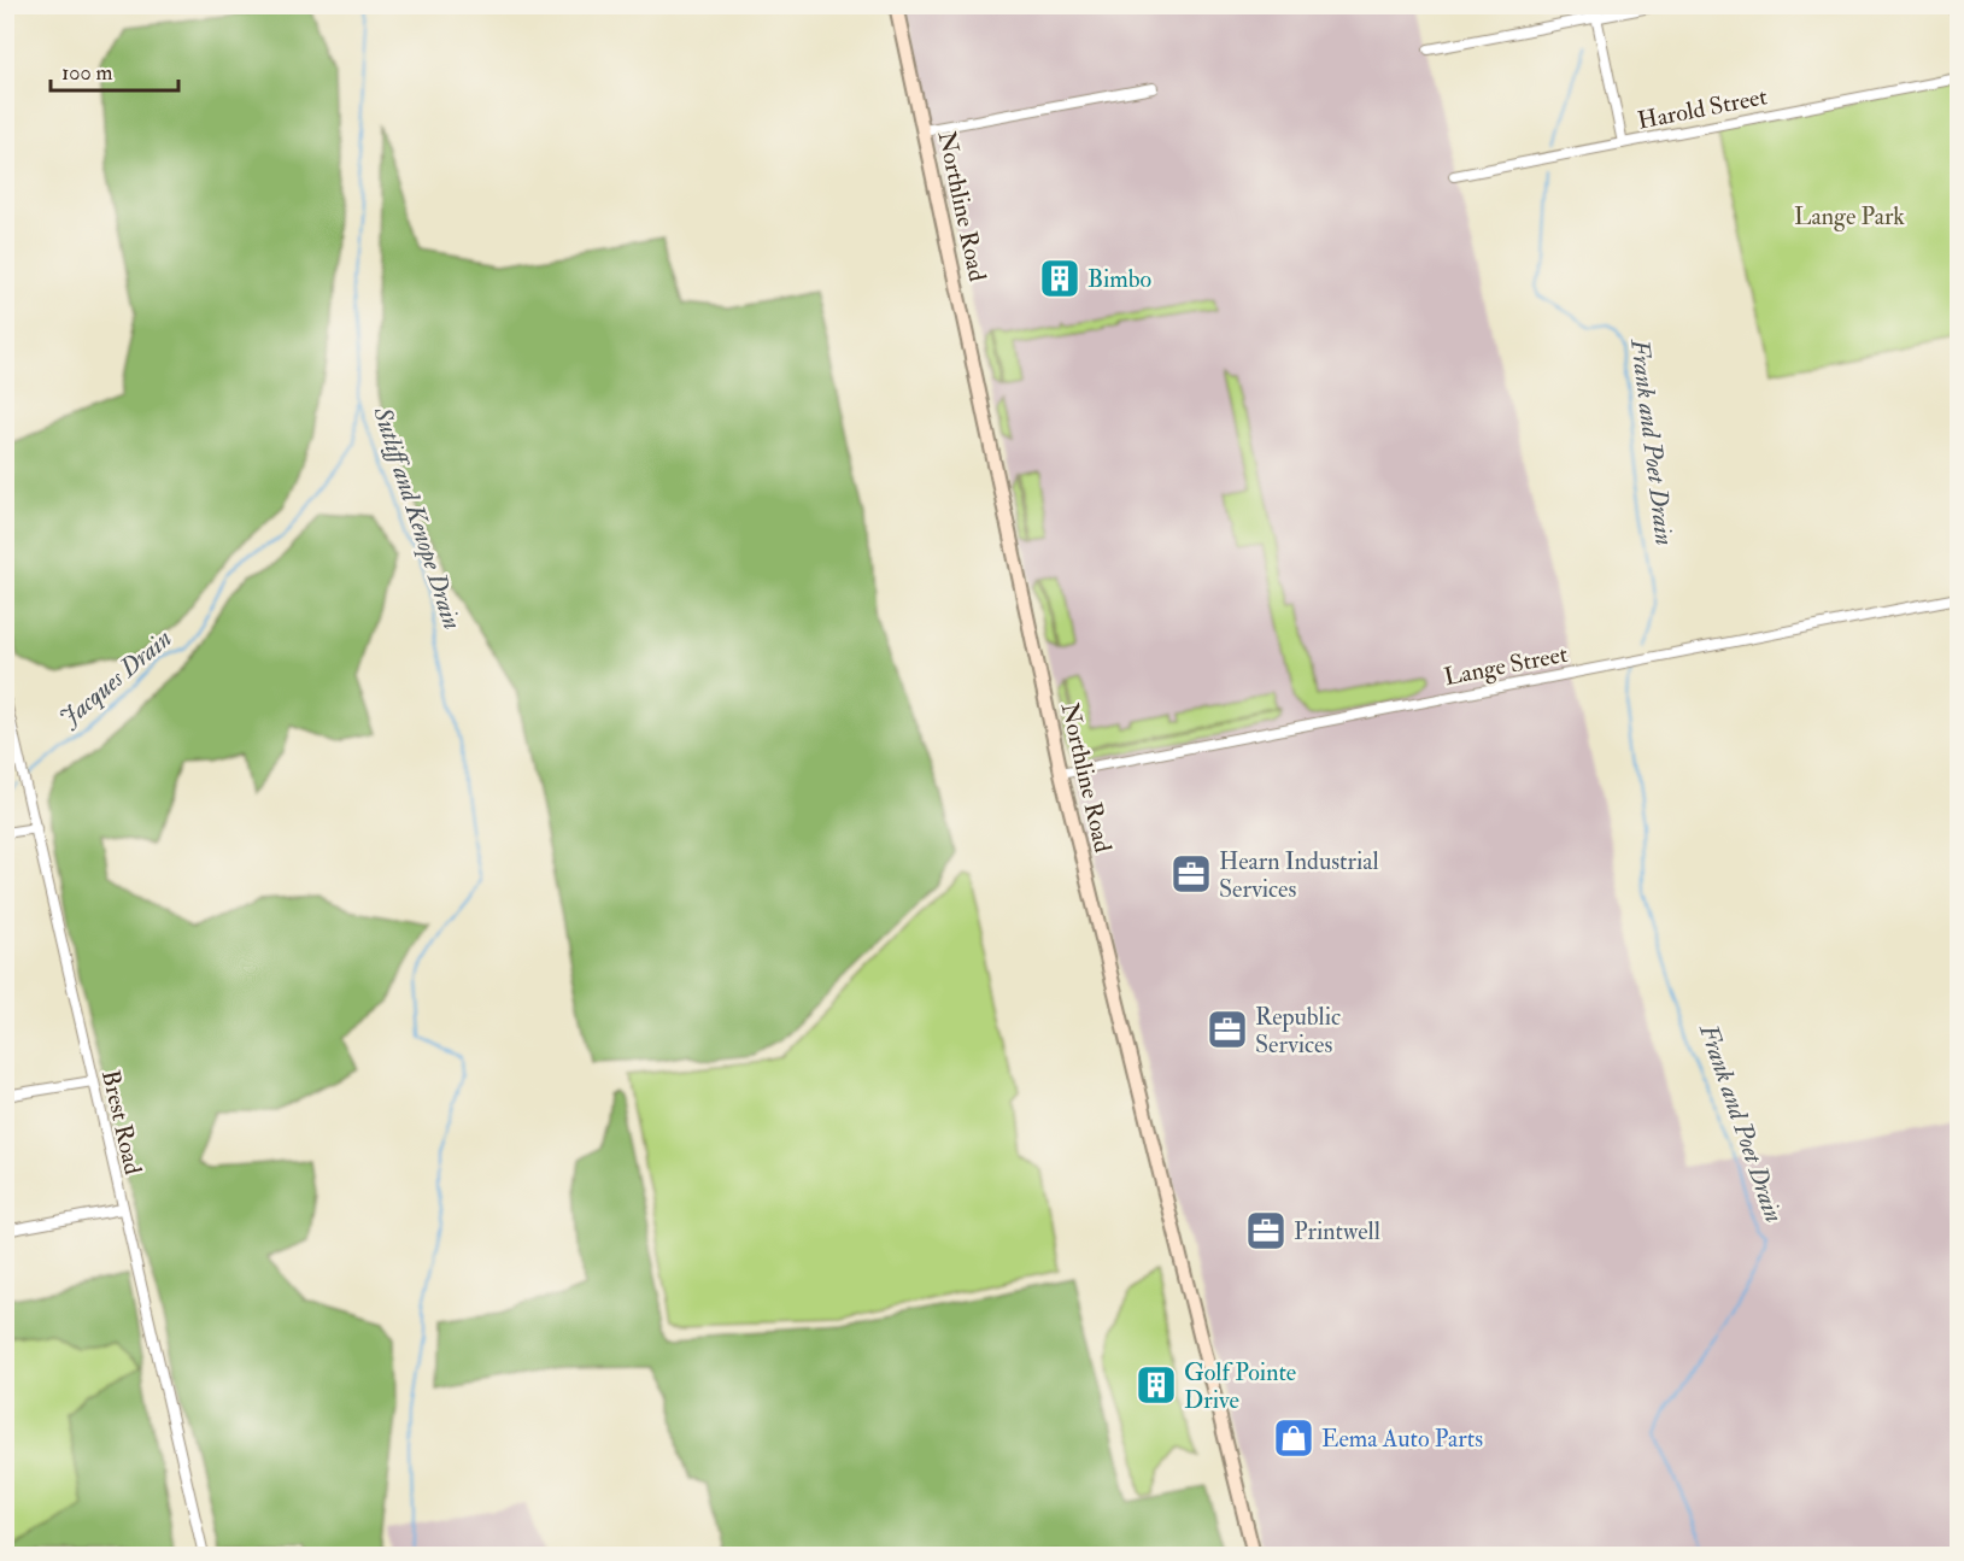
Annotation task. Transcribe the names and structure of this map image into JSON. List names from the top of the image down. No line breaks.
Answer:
{"streets":{"main road":["Northline Road"],"street":["Harold Street","Lange Street","Brest Road"]},"crossings":[["Northline Road","Lange Street"]],"water":["Frank and Poet Drain","Sutliff and Kenope Drain","Jacques Drain"],"parks":["Lange Park"],"places":{"building":["Bimbo","Golf Pointe Drive"],"office":["Hearn Industrial Services","Republic Services","Printwell"],"shop":["Eema Auto Parts"]},"scale_bar":"100 m"}
